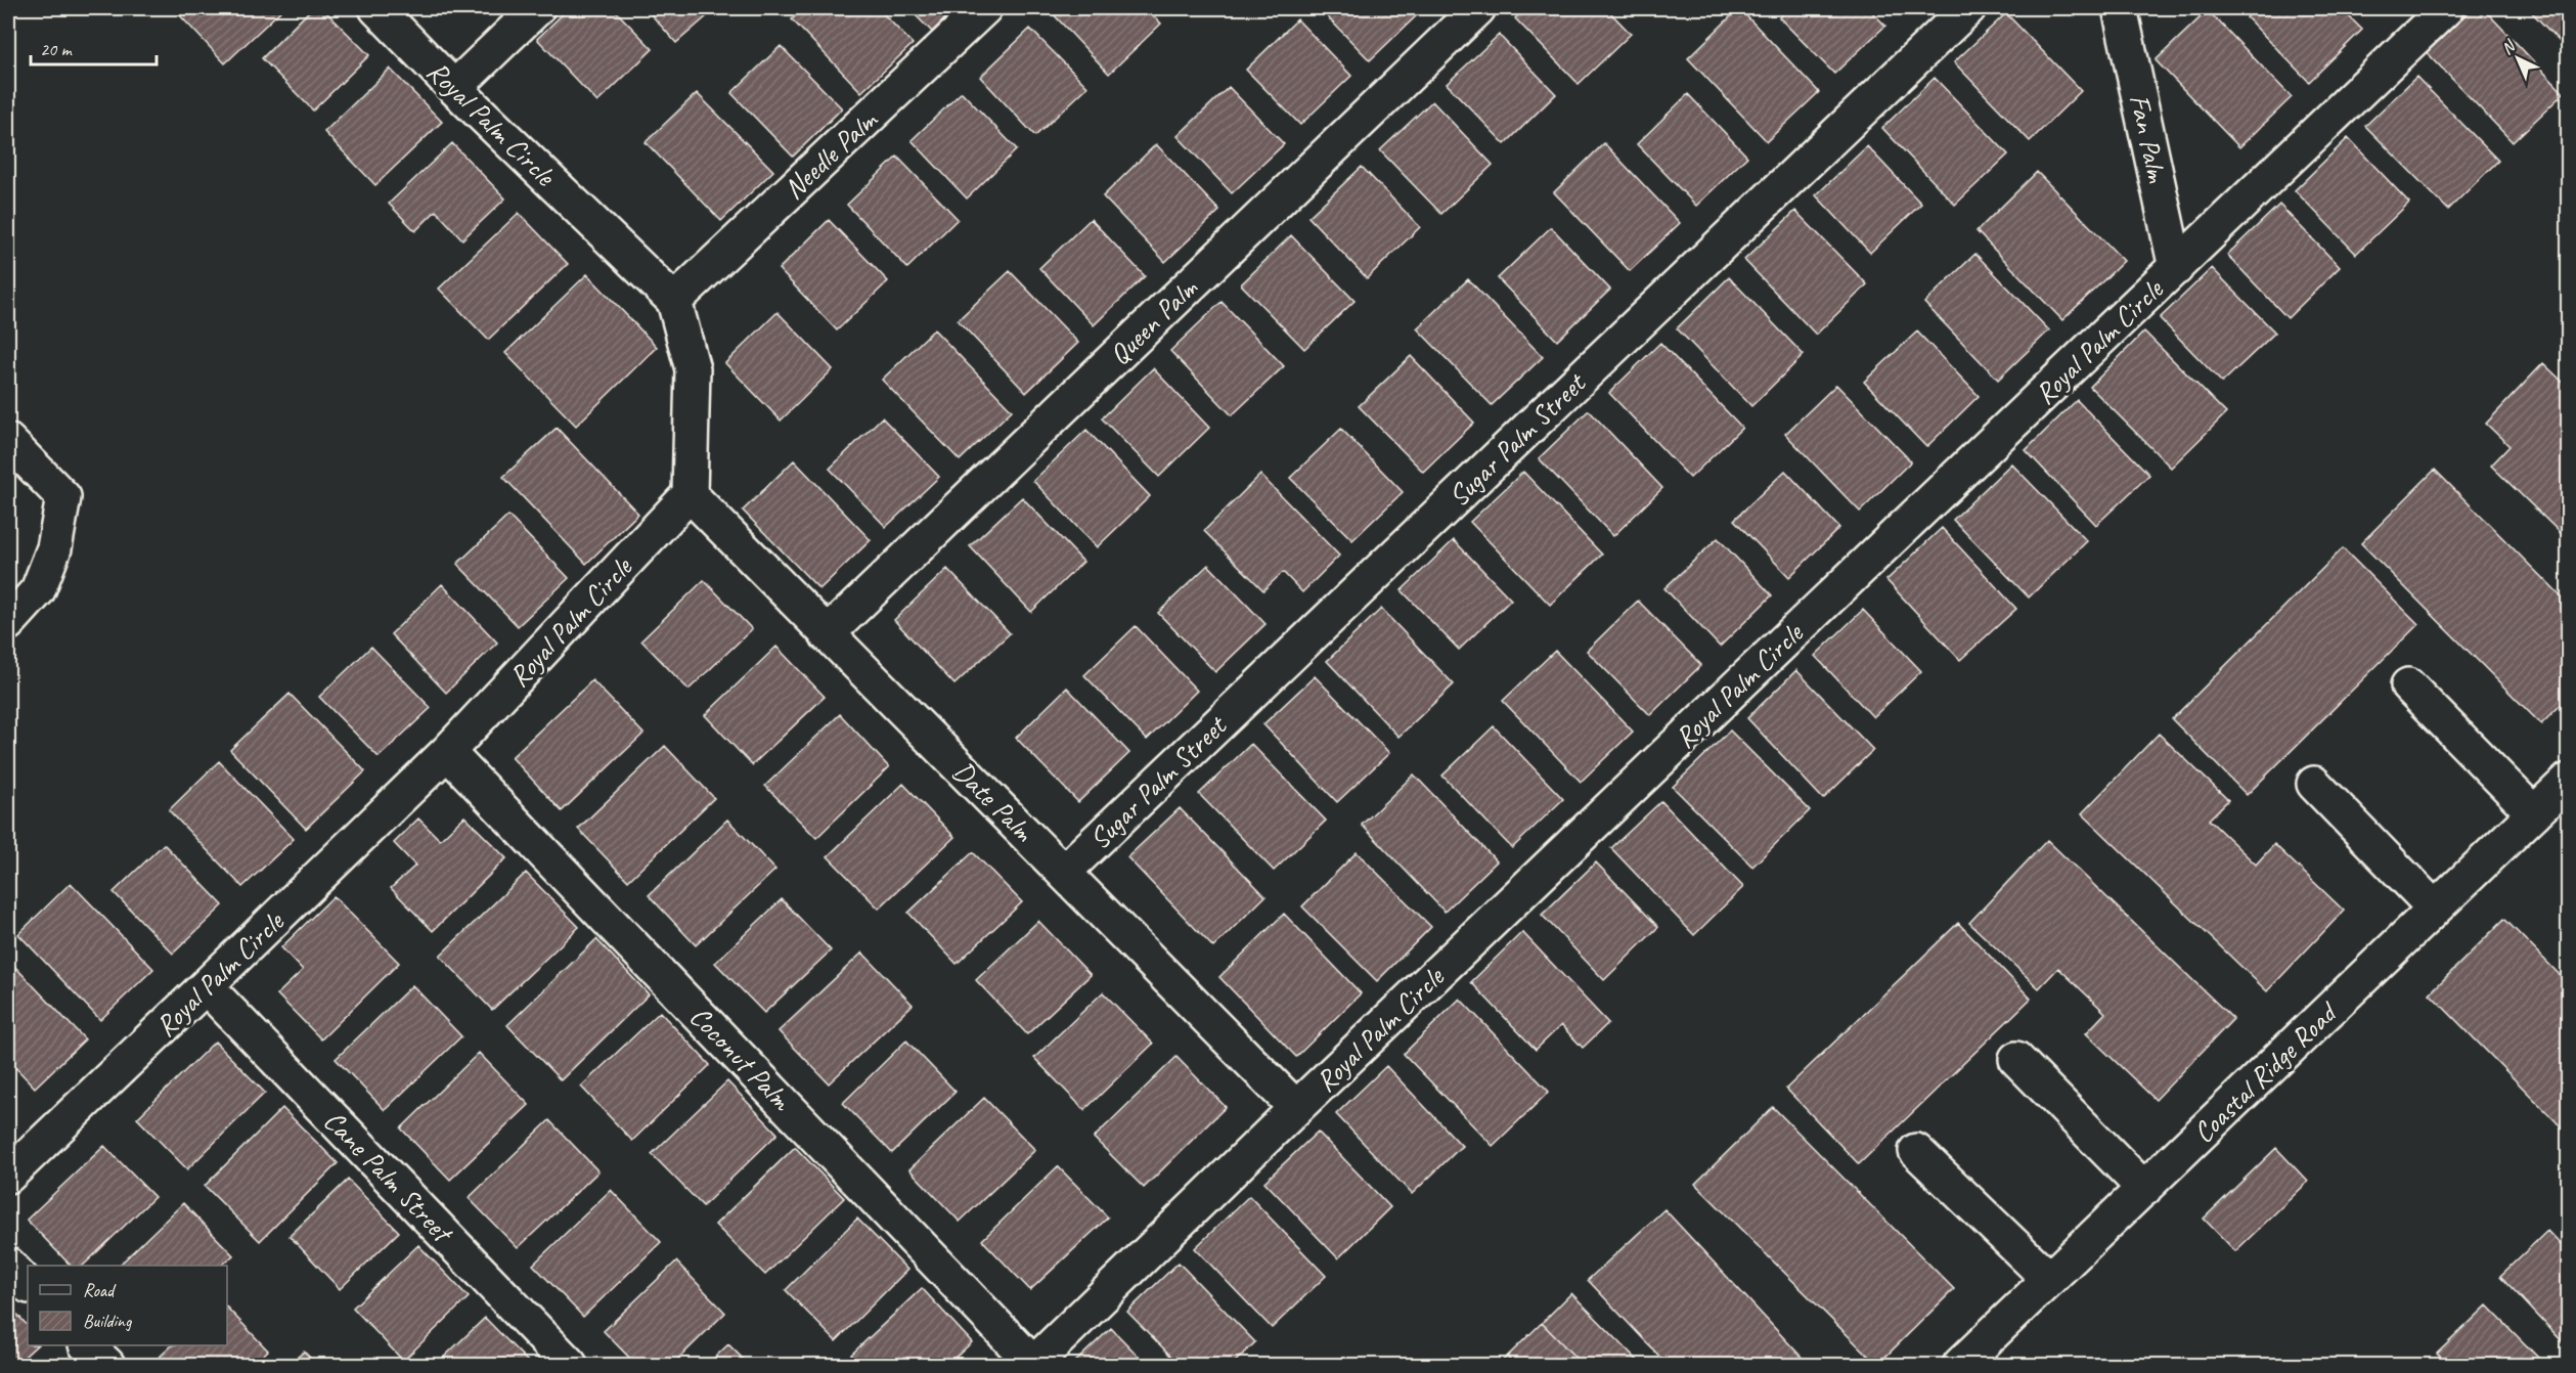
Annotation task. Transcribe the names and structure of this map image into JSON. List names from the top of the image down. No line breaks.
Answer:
{"streets":{"street":["Royal Palm Circle","Fan Palm","Needle Palm","Queen Palm","Sugar Palm Street","Date Palm","Coconut Palm","Coastal Ridge Road","Cane Palm Street"]},"crossings":[["Royal Palm Circle","Fan Palm"],["Royal Palm Circle","Needle Palm"],["Royal Palm Circle","Date Palm"],["Royal Palm Circle","Coconut Palm"],["Royal Palm Circle","Cane Palm Street"],["Queen Palm","Date Palm"],["Sugar Palm Street","Date Palm"]],"legend":["Road","Building"],"scale_bar":"20 m","north":"top left"}
